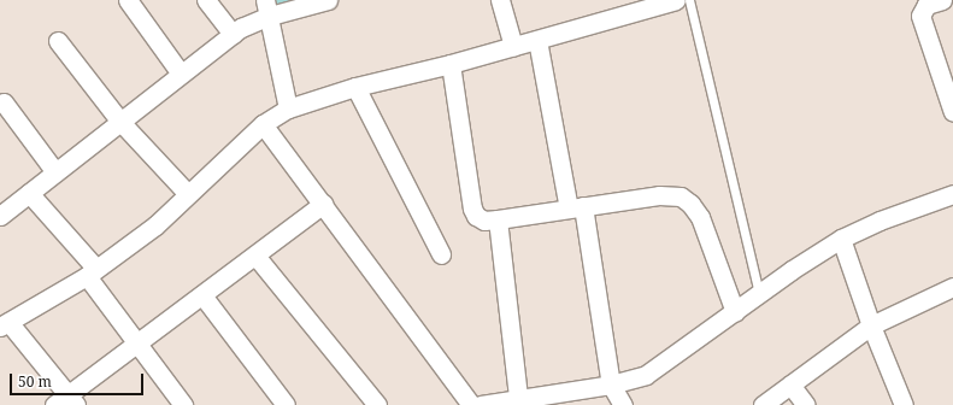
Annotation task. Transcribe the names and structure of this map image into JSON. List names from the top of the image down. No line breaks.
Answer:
{"scale_bar":"50 m"}
